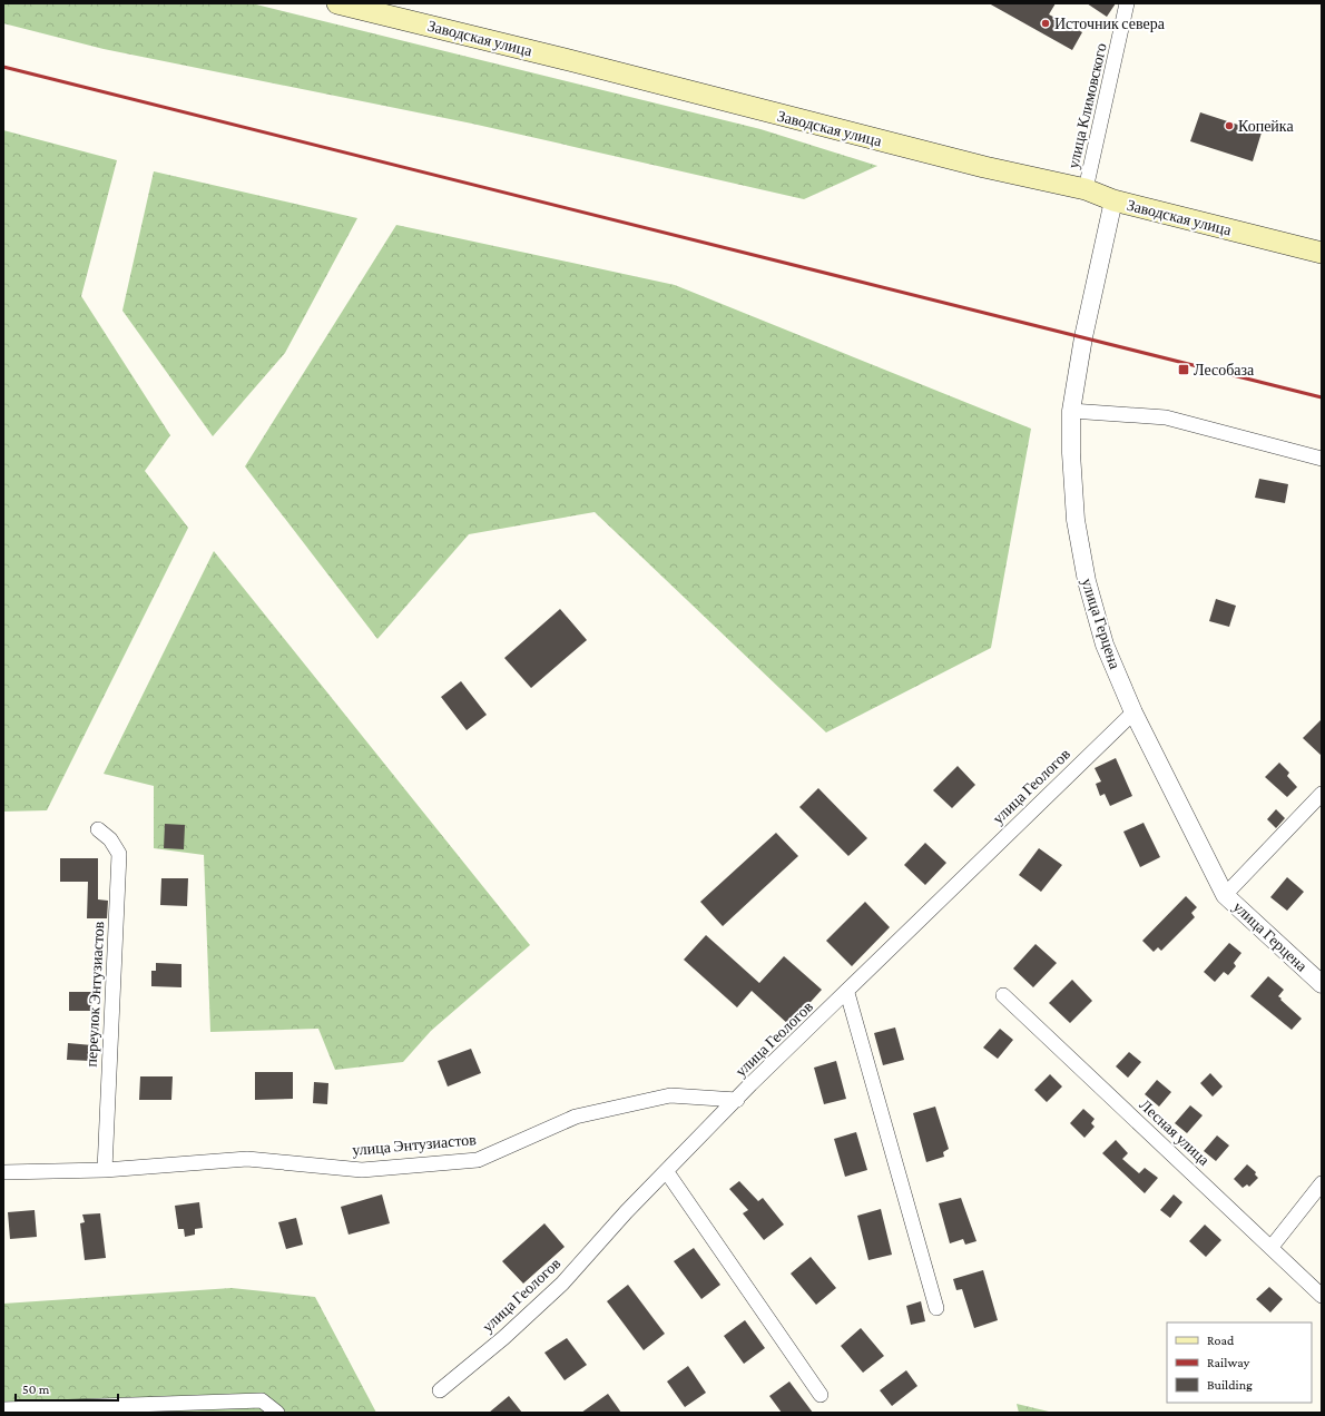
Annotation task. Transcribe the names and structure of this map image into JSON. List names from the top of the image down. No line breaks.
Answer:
{"streets":{"main road":["Заводская улица"],"street":["улица Климовского","улица Герцена","улица Геологов","переулок Энтузиастов","Лесная улица","улица Энтузиастов"]},"crossings":[["Заводская улица","улица Климовского"],["Заводская улица","улица Герцена"],["улица Герцена","улица Геологов"],["улица Геологов","улица Энтузиастов"],["переулок Энтузиастов","улица Энтузиастов"]],"places":{"other":["Источник севера","Копейка"],"transit":["Лесобаза"]},"legend":["Road","Railway","Building"],"scale_bar":"50 m"}
